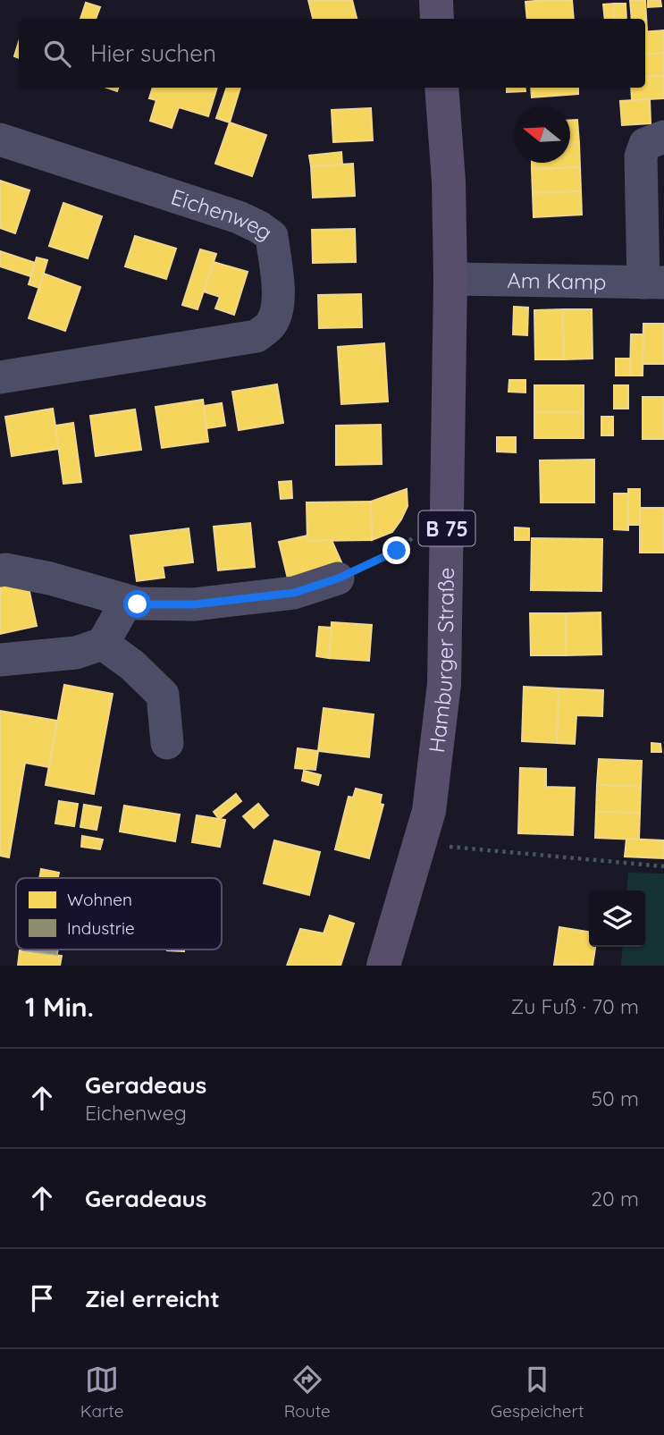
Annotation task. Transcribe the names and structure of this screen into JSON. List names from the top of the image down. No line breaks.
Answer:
{"streets":{"main road":["B 75","Hamburger Straße"],"street":["Eichenweg","Am Kamp"]},"crossings":[["Am Kamp","Hamburger Straße"]],"legend":["Wohnen","Industrie"],"north":"left","page":{"search":"Hier suchen","heading":["1 Min.","Zu Fuß · 70 m"],"list":[["Geradeaus","Eichenweg","50 m"],["Geradeaus","20 m"],"Ziel erreicht"],"nav":["Karte","Route","Gespeichert"]}}
